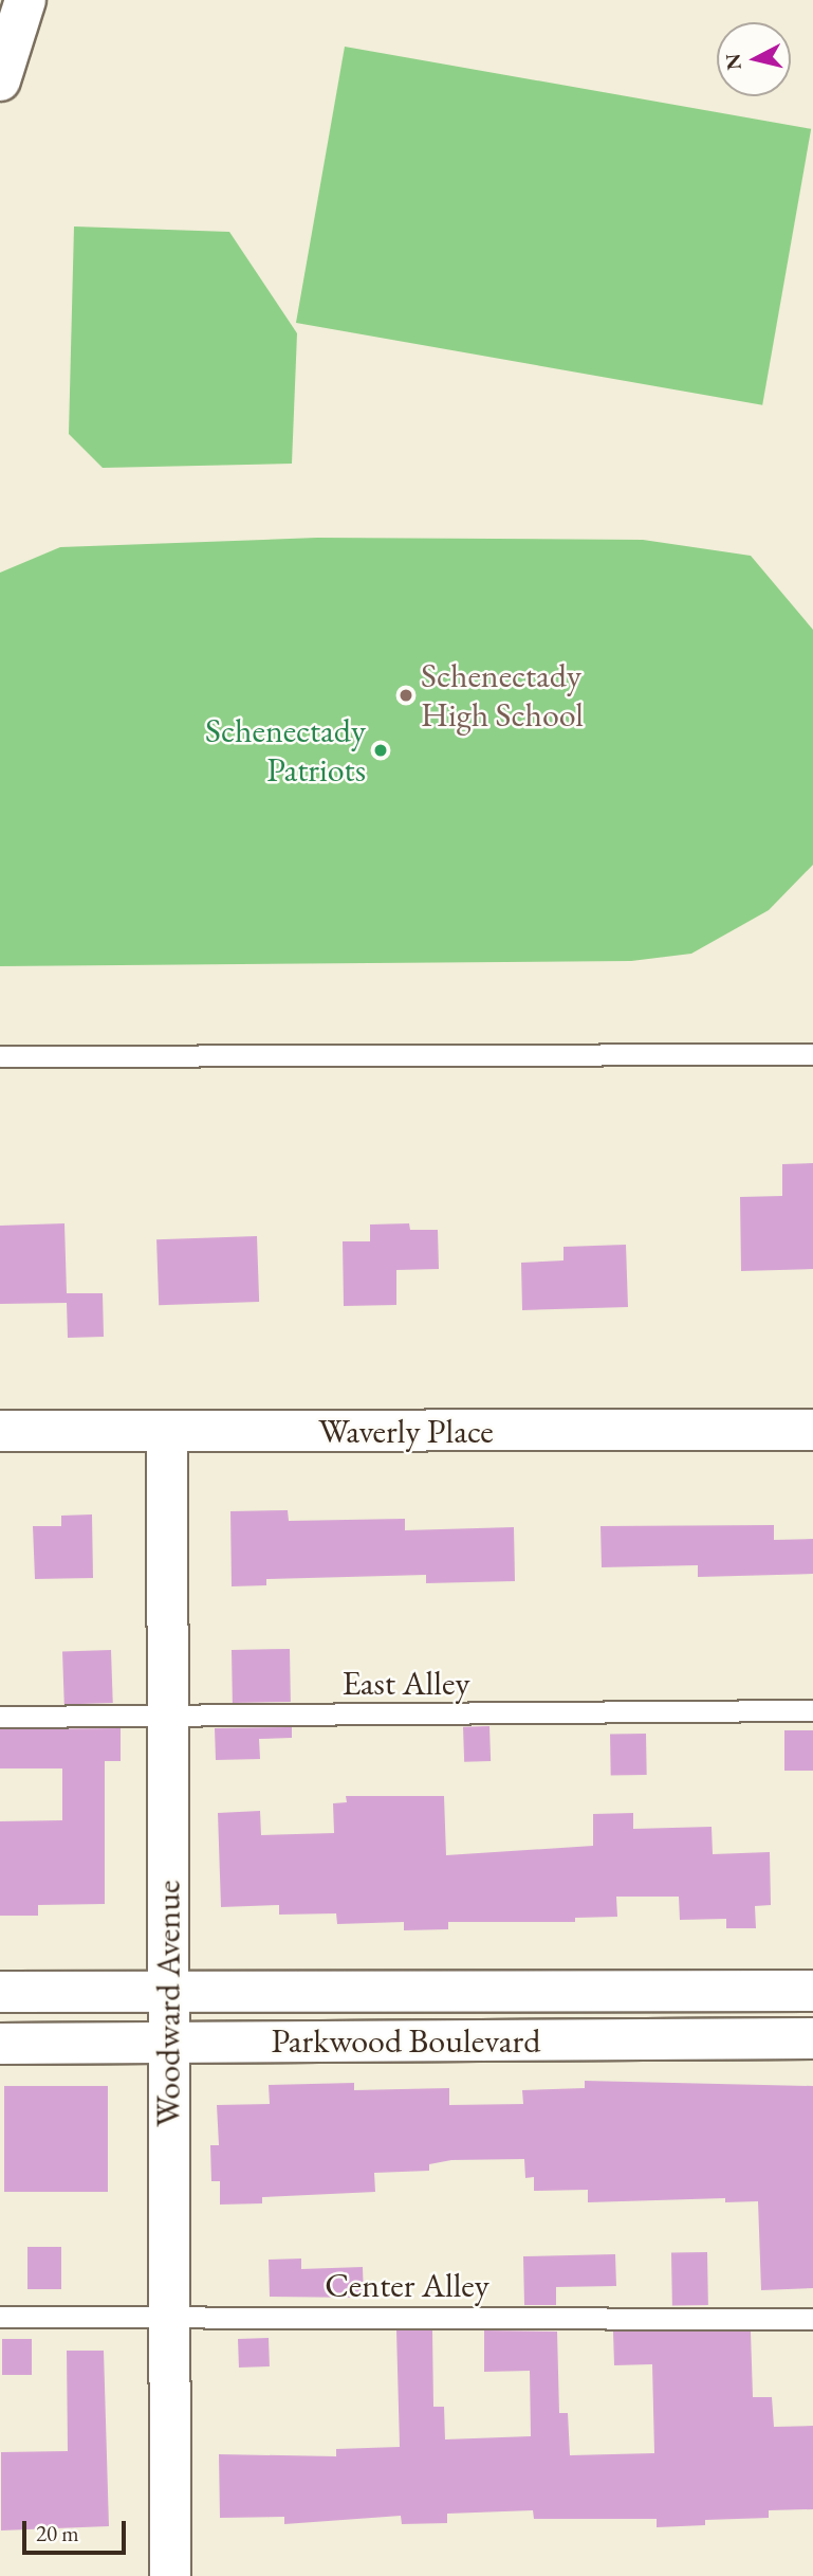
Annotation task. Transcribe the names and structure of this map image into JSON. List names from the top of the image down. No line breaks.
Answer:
{"streets":{"street":["Waverly Place","Woodward Avenue","Parkwood Boulevard"],"lane":["East Alley","Center Alley"]},"crossings":[["Waverly Place","Woodward Avenue"],["East Alley","Woodward Avenue"],["Woodward Avenue","Parkwood Boulevard"],["Woodward Avenue","Center Alley"]],"places":["Schenectady High School","Schenectady Patriots"],"scale_bar":"20 m","north":"left"}
